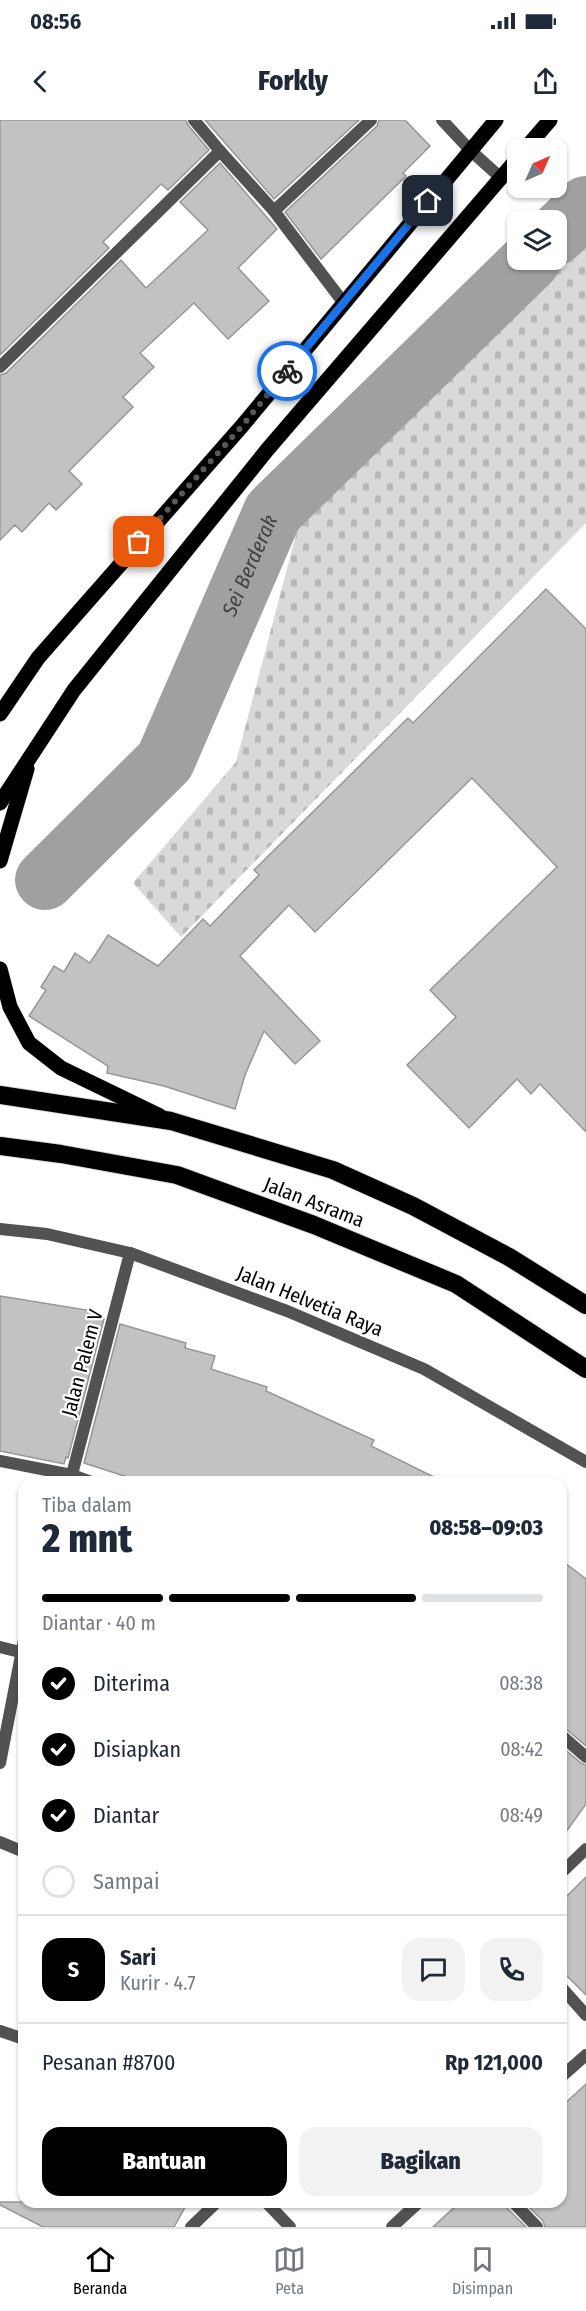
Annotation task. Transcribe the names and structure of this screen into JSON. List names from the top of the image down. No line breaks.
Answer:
{"streets":{"highway":["Jalan Asrama"],"street":["Jalan Helvetia Raya","Jalan Palem V"]},"crossings":[["Jalan Helvetia Raya","Jalan Palem V"]],"water":["Sei Berderak"],"north":"top right","page":{"status":"08:56","header":"Forkly","heading":["2 mnt","Tiba dalam","08:58–09:03"],"panel":["Sari","Kurir · 4.7","Pesanan #8700","Rp 121,000"],"bar":"Diantar · 40 m","list":[["Diterima","08:38"],["Disiapkan","08:42"],["Diantar","08:49"],"Sampai"],"round":"S","buttons":["Bantuan","Bagikan"],"tabs":["Beranda","Peta","Disimpan"]}}
